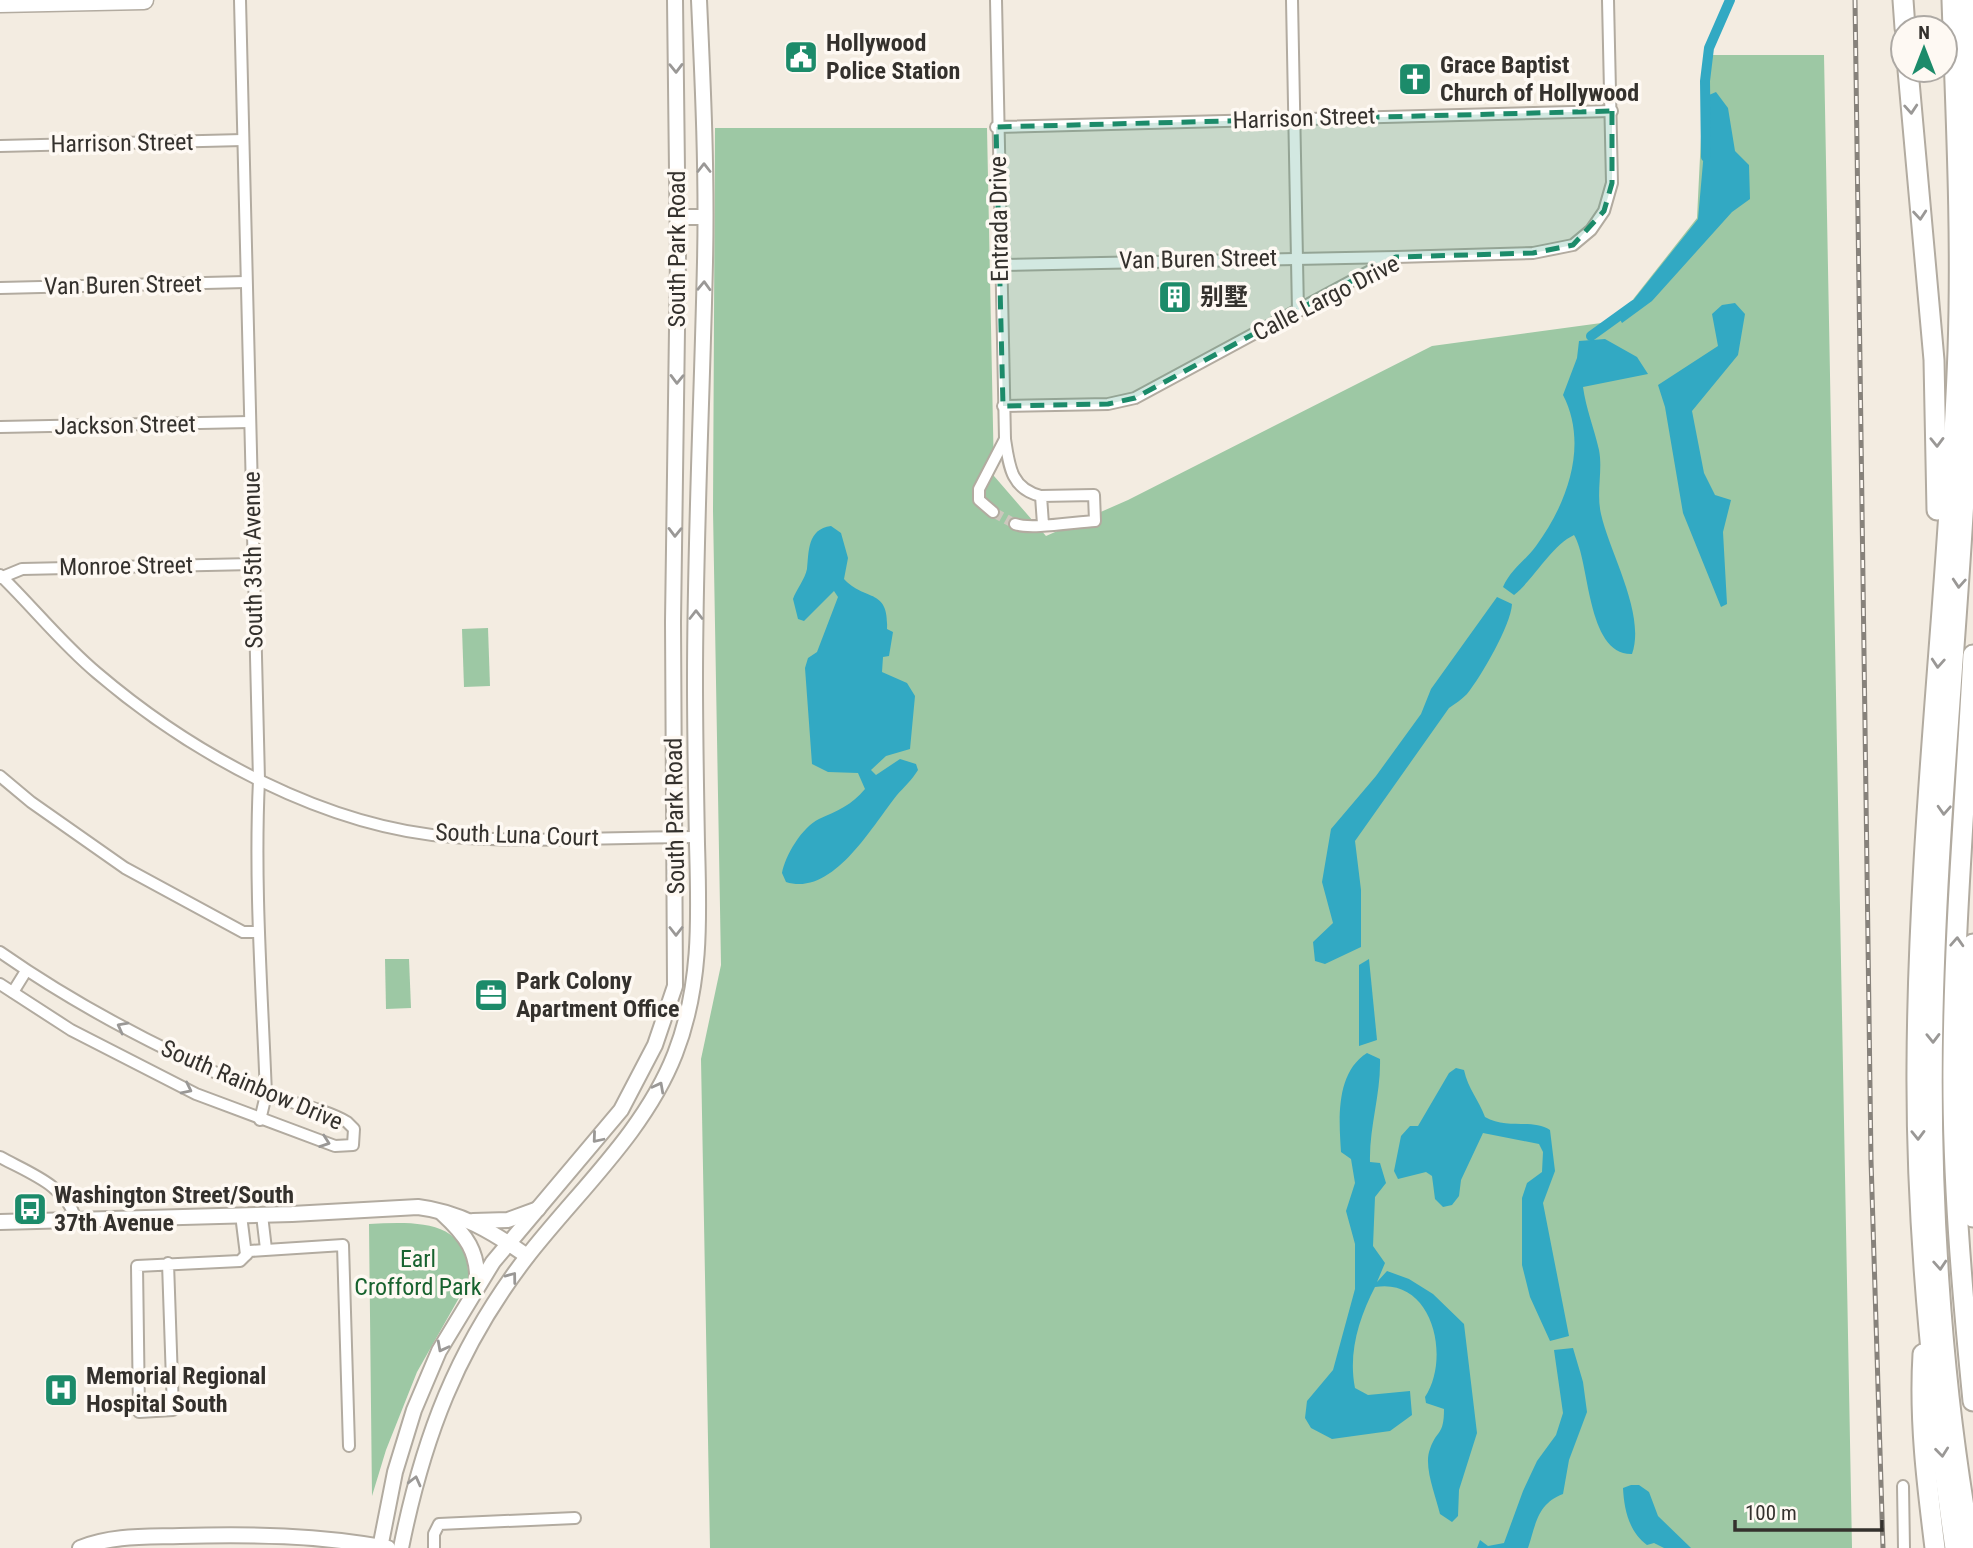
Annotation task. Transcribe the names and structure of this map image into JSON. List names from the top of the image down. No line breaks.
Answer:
{"streets":{"street":["Harrison Street","Entrada Drive","South Park Road","Van Buren Street","Calle Largo Drive","Jackson Street","South 35th Avenue","Monroe Street","South Luna Court","South Rainbow Drive"]},"crossings":[["Harrison Street","Entrada Drive"],["Harrison Street","Calle Largo Drive"],["Harrison Street","South 35th Avenue"],["Entrada Drive","Van Buren Street"],["Entrada Drive","Calle Largo Drive"],["South Park Road","South Luna Court"],["Van Buren Street","Calle Largo Drive"],["Van Buren Street","South 35th Avenue"],["Jackson Street","South 35th Avenue"],["South 35th Avenue","Monroe Street"],["South 35th Avenue","South Luna Court"],["South 35th Avenue","South Rainbow Drive"],["Monroe Street","South Luna Court"]],"parks":["Earl Crofford Park"],"places":{"public building":["Hollywood Police Station"],"church":["Grace Baptist Church of Hollywood"],"building":["别墅"],"office":["Park Colony Apartment Office"],"bus stop":["Washington Street/South 37th Avenue"],"hospital":["Memorial Regional Hospital South"]},"scale_bar":"100 m","north":"top"}
